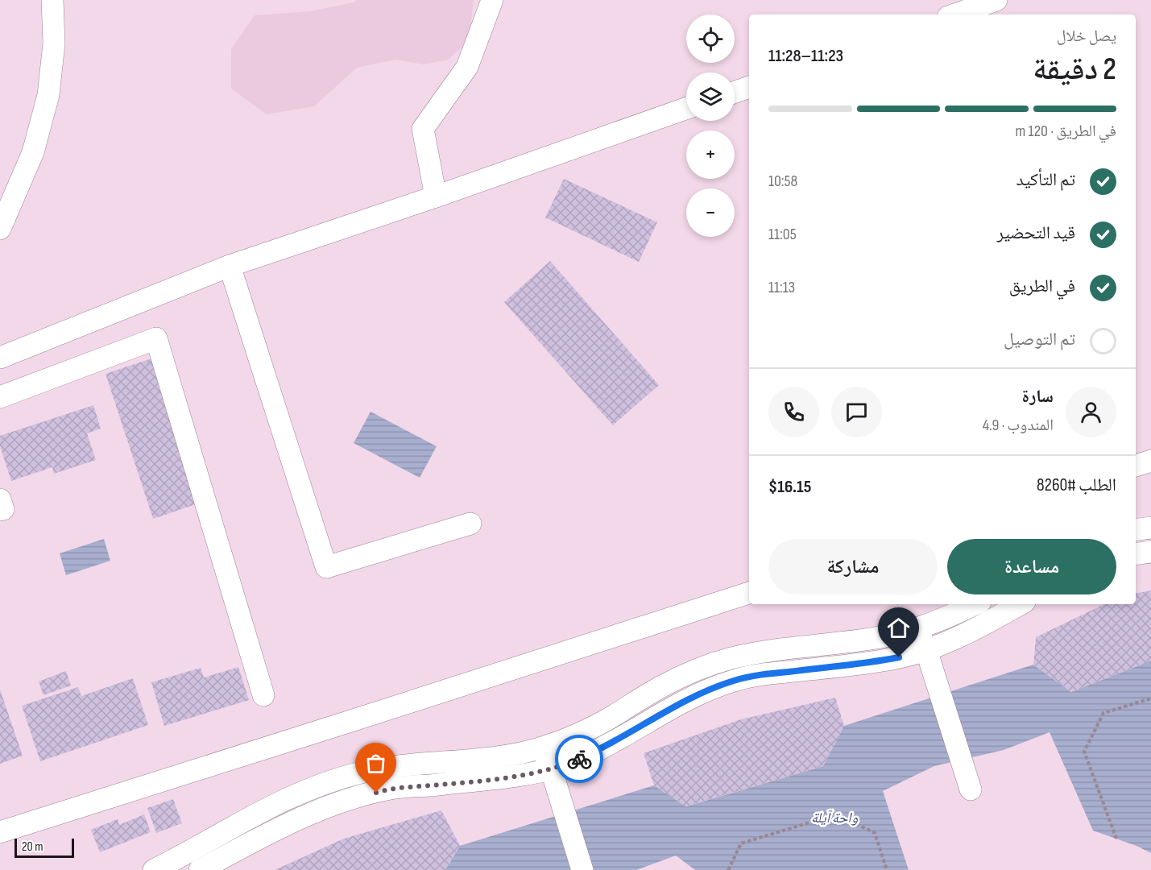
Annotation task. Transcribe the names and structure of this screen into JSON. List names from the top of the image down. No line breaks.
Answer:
{"water":["واحة آيلة"],"scale_bar":"20 m","page":{"map_buttons":["+","−"],"heading":["2 دقيقة","يصل خلال","11:23–11:28"],"panel":["سارة","المندوب · 4.9","الطلب #8260","$16.15"],"bar":"في الطريق · 120 m","list":[["تم التأكيد","10:58"],["قيد التحضير","11:05"],["في الطريق","11:13"],"تم التوصيل"],"buttons":["مساعدة","مشاركة"],"scale":"20 m"}}
